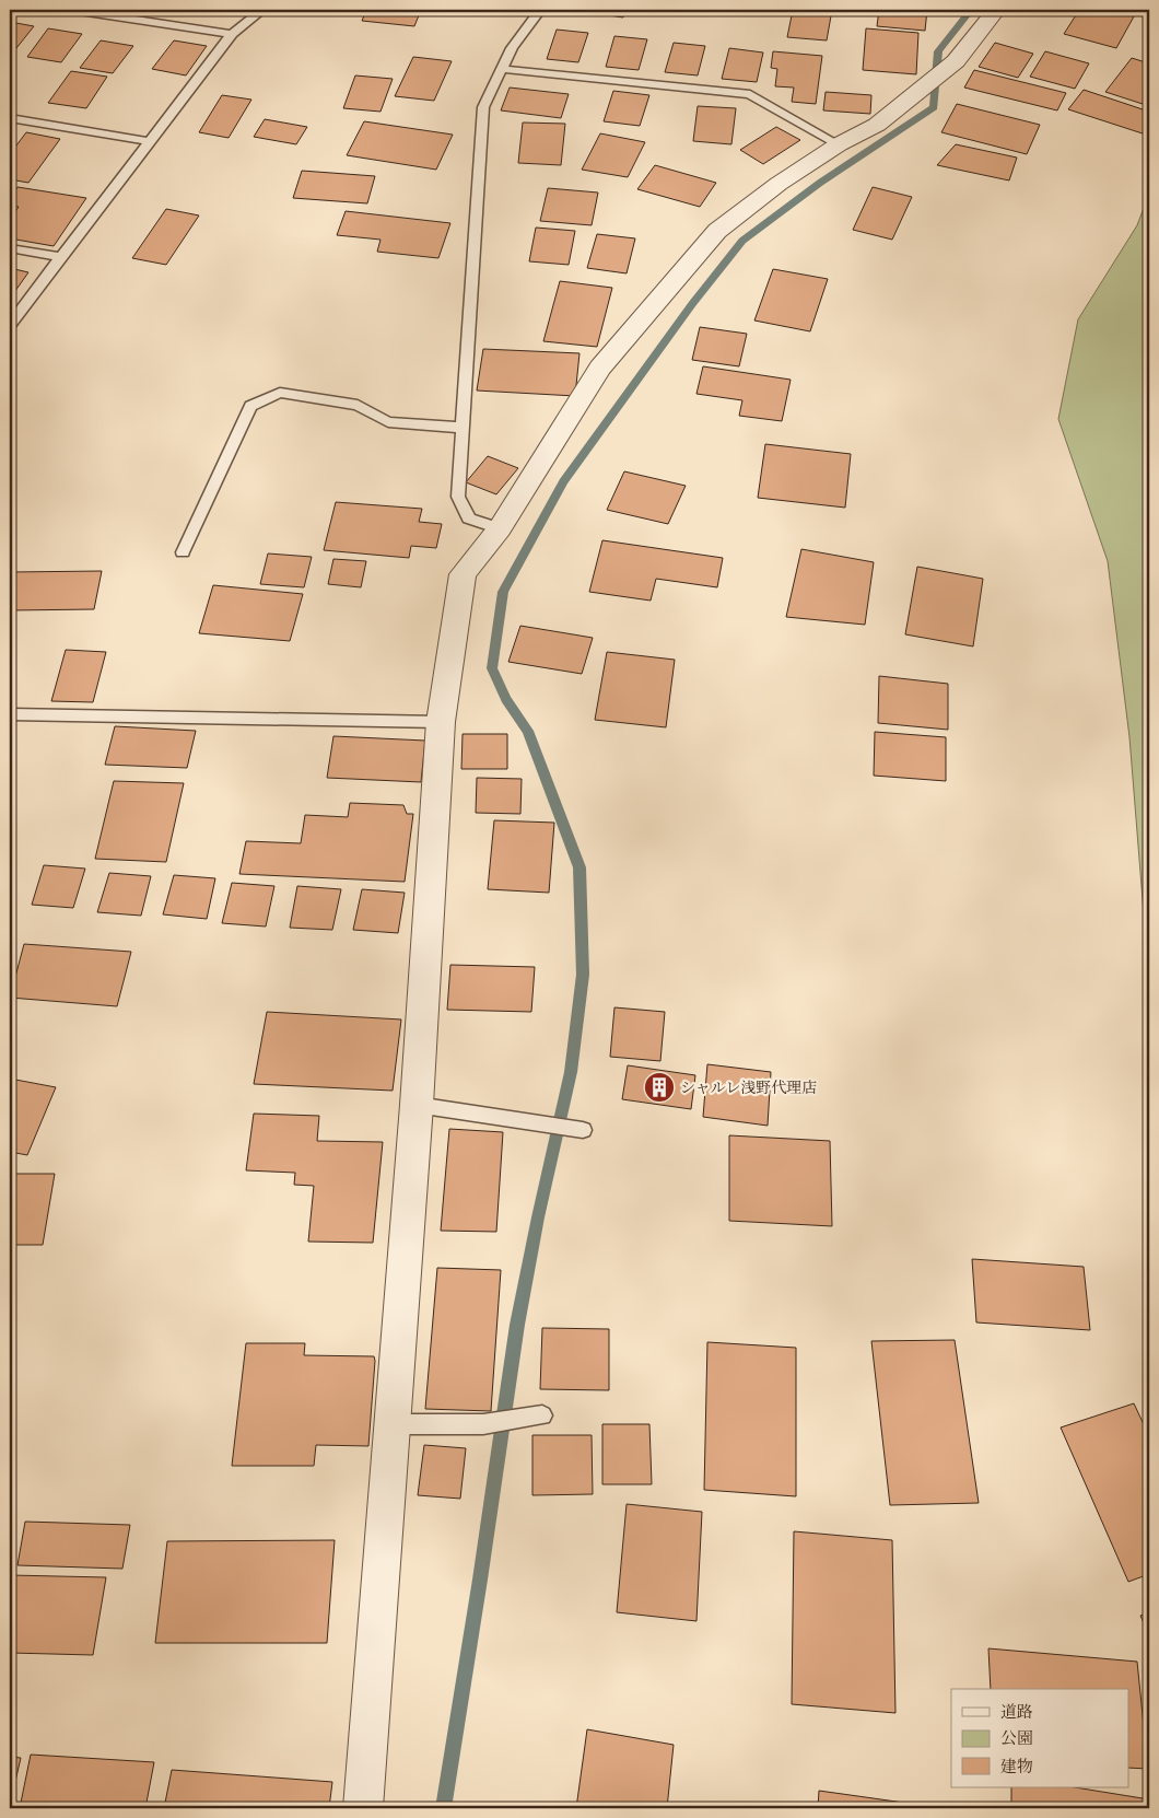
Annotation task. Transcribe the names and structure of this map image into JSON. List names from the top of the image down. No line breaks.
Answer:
{"places":{"building":["シャルレ浅野代理店"]},"legend":["道路","公園","建物"]}
